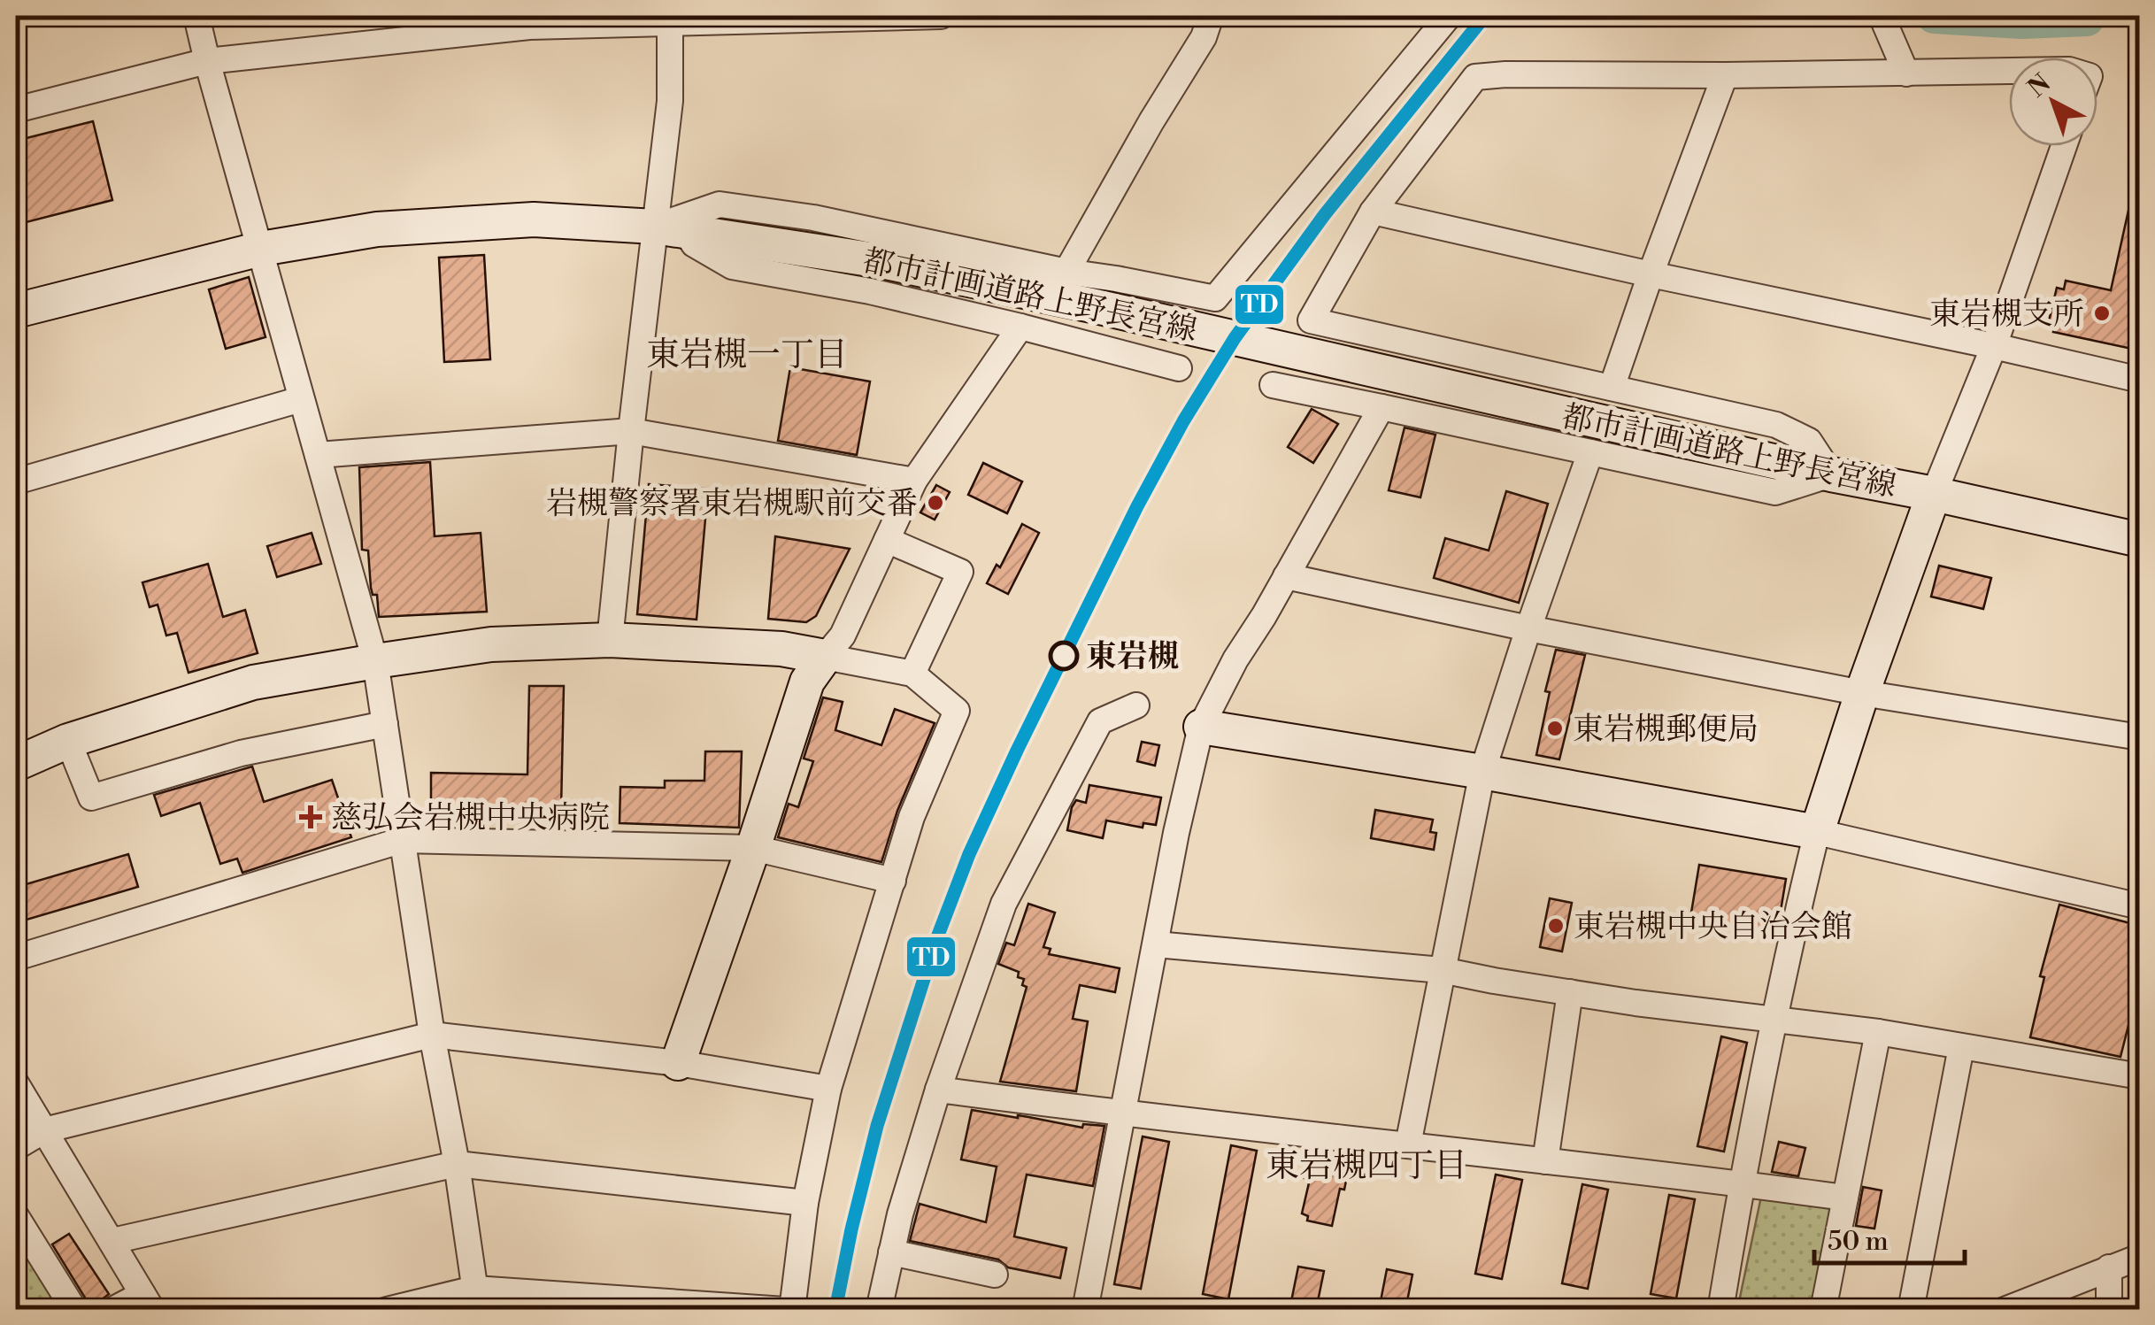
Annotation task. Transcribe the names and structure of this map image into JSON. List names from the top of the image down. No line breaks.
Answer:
{"streets":{"street":["都市計画道路上野長宮線"]},"districts":["東岩槻一丁目","東岩槻四丁目"],"places":{"other":["東岩槻支所","岩槻警察署東岩槻駅前交番","東岩槻","東岩槻郵便局","東岩槻中央自治会館"],"health":["慈弘会岩槻中央病院"]},"lines":["transit line TD"],"scale_bar":"50 m","north":"top left"}
